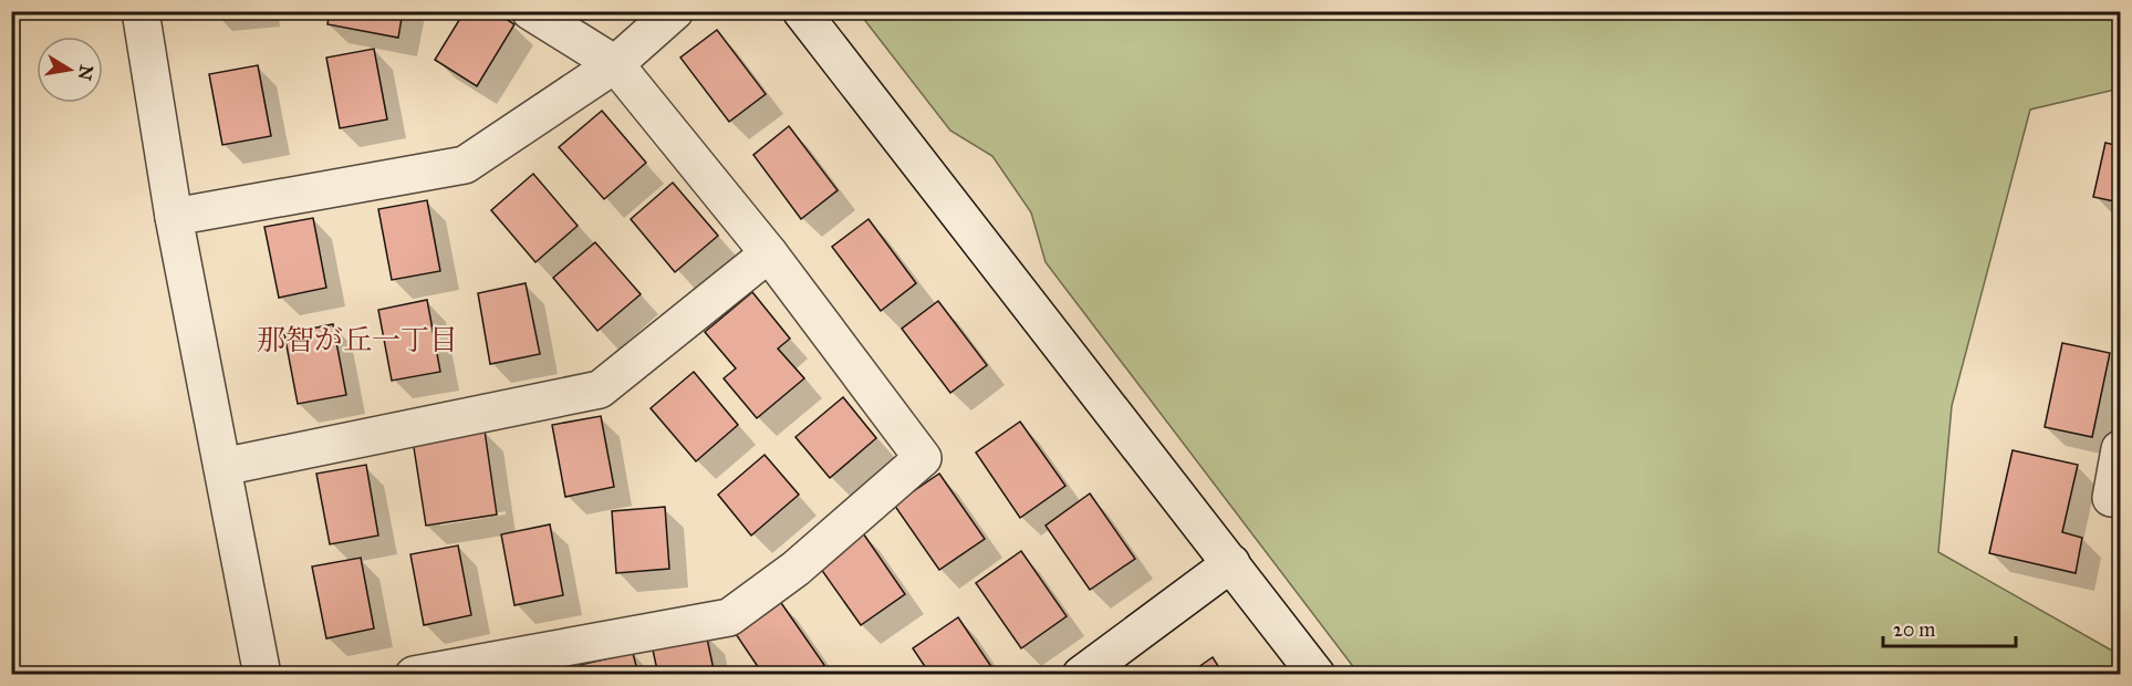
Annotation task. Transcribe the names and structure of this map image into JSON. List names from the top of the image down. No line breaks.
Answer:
{"districts":["那智が丘一丁目"],"scale_bar":"20 m","north":"right"}
